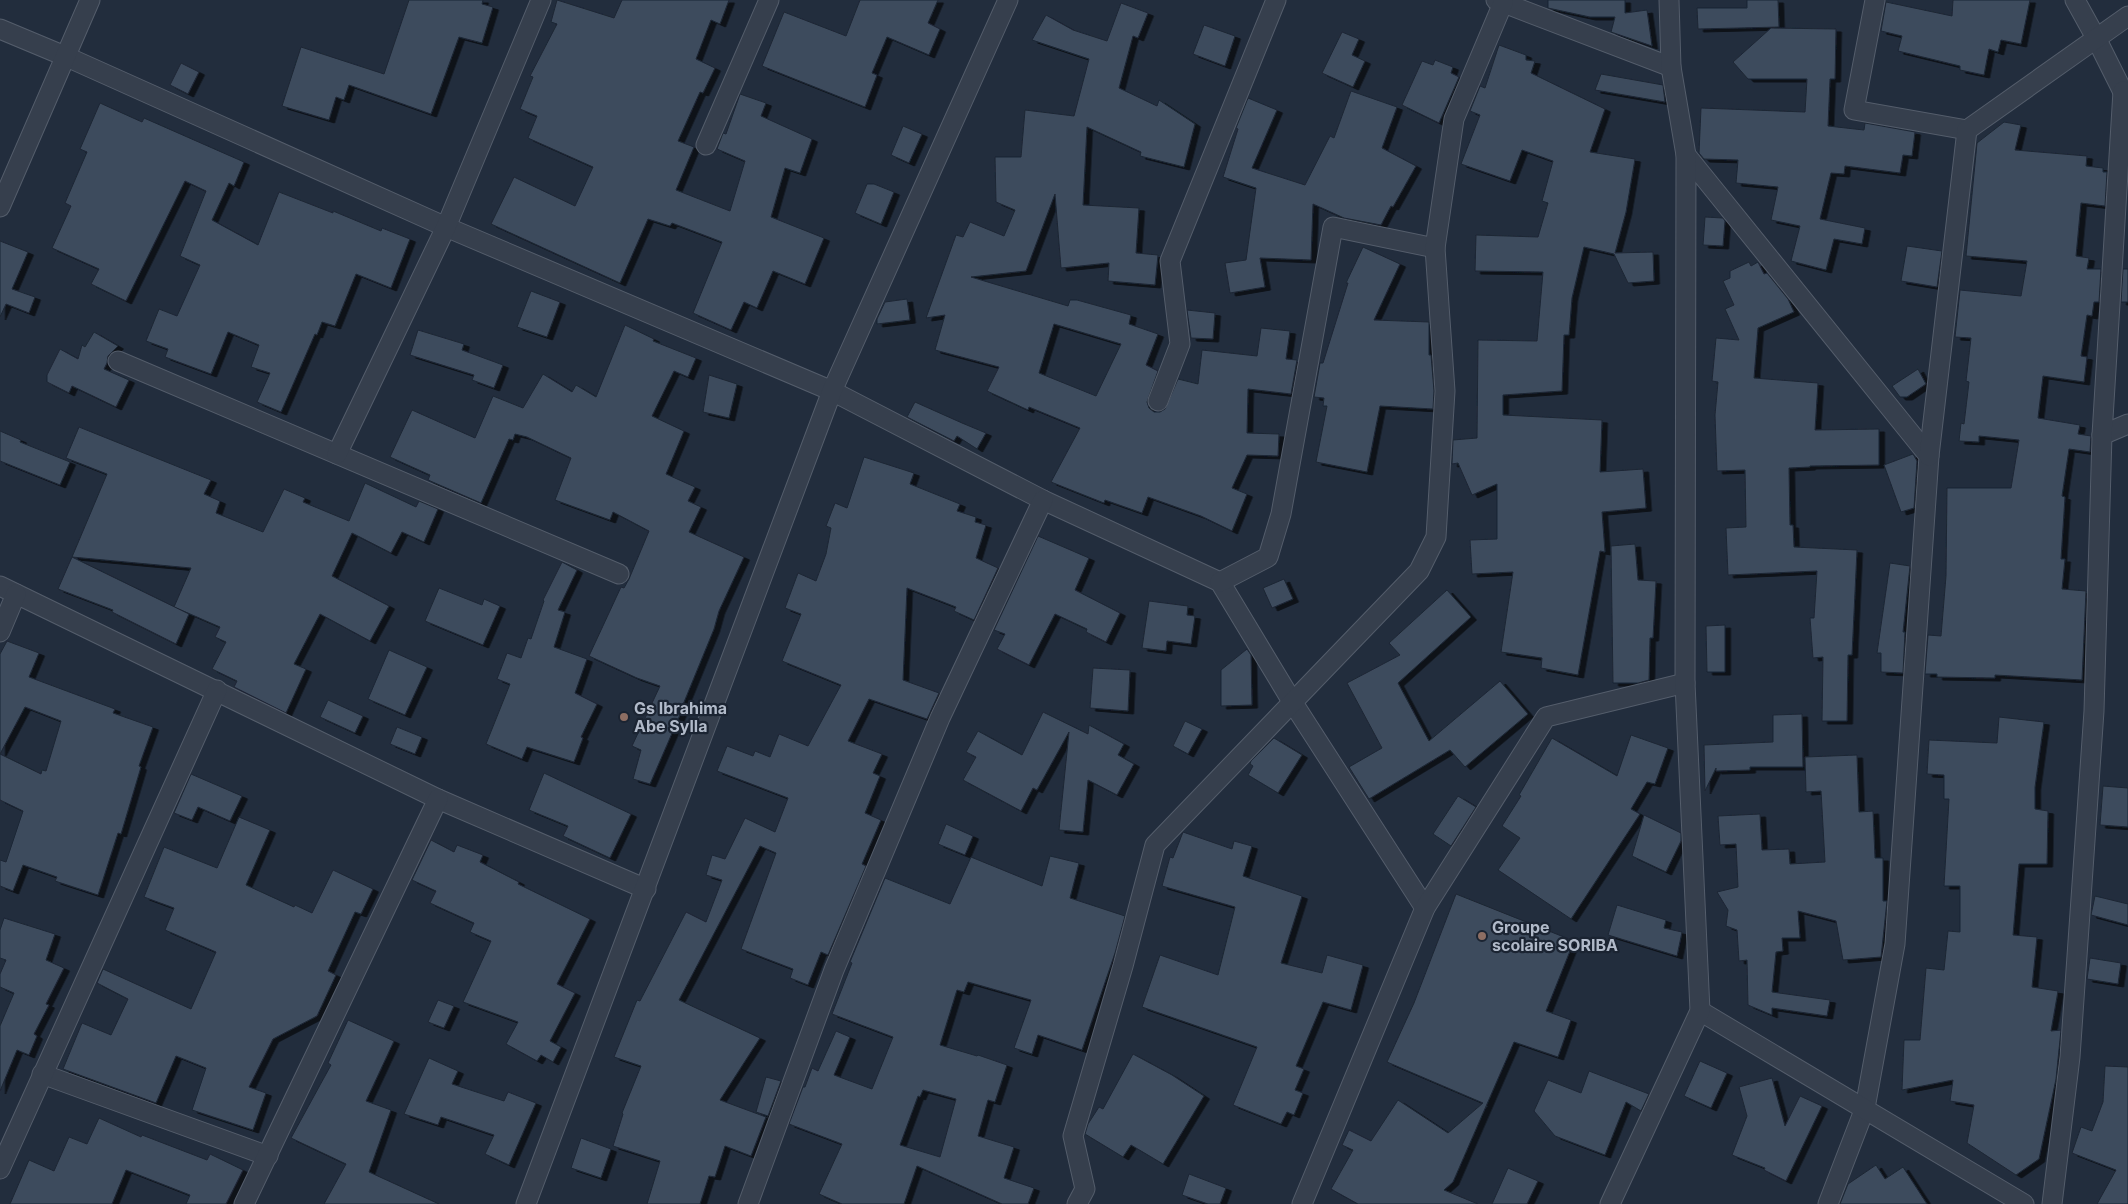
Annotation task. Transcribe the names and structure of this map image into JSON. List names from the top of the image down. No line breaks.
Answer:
{"places":["Gs Ibrahima Abe Sylla","Groupe scolaire SORIBA"]}
